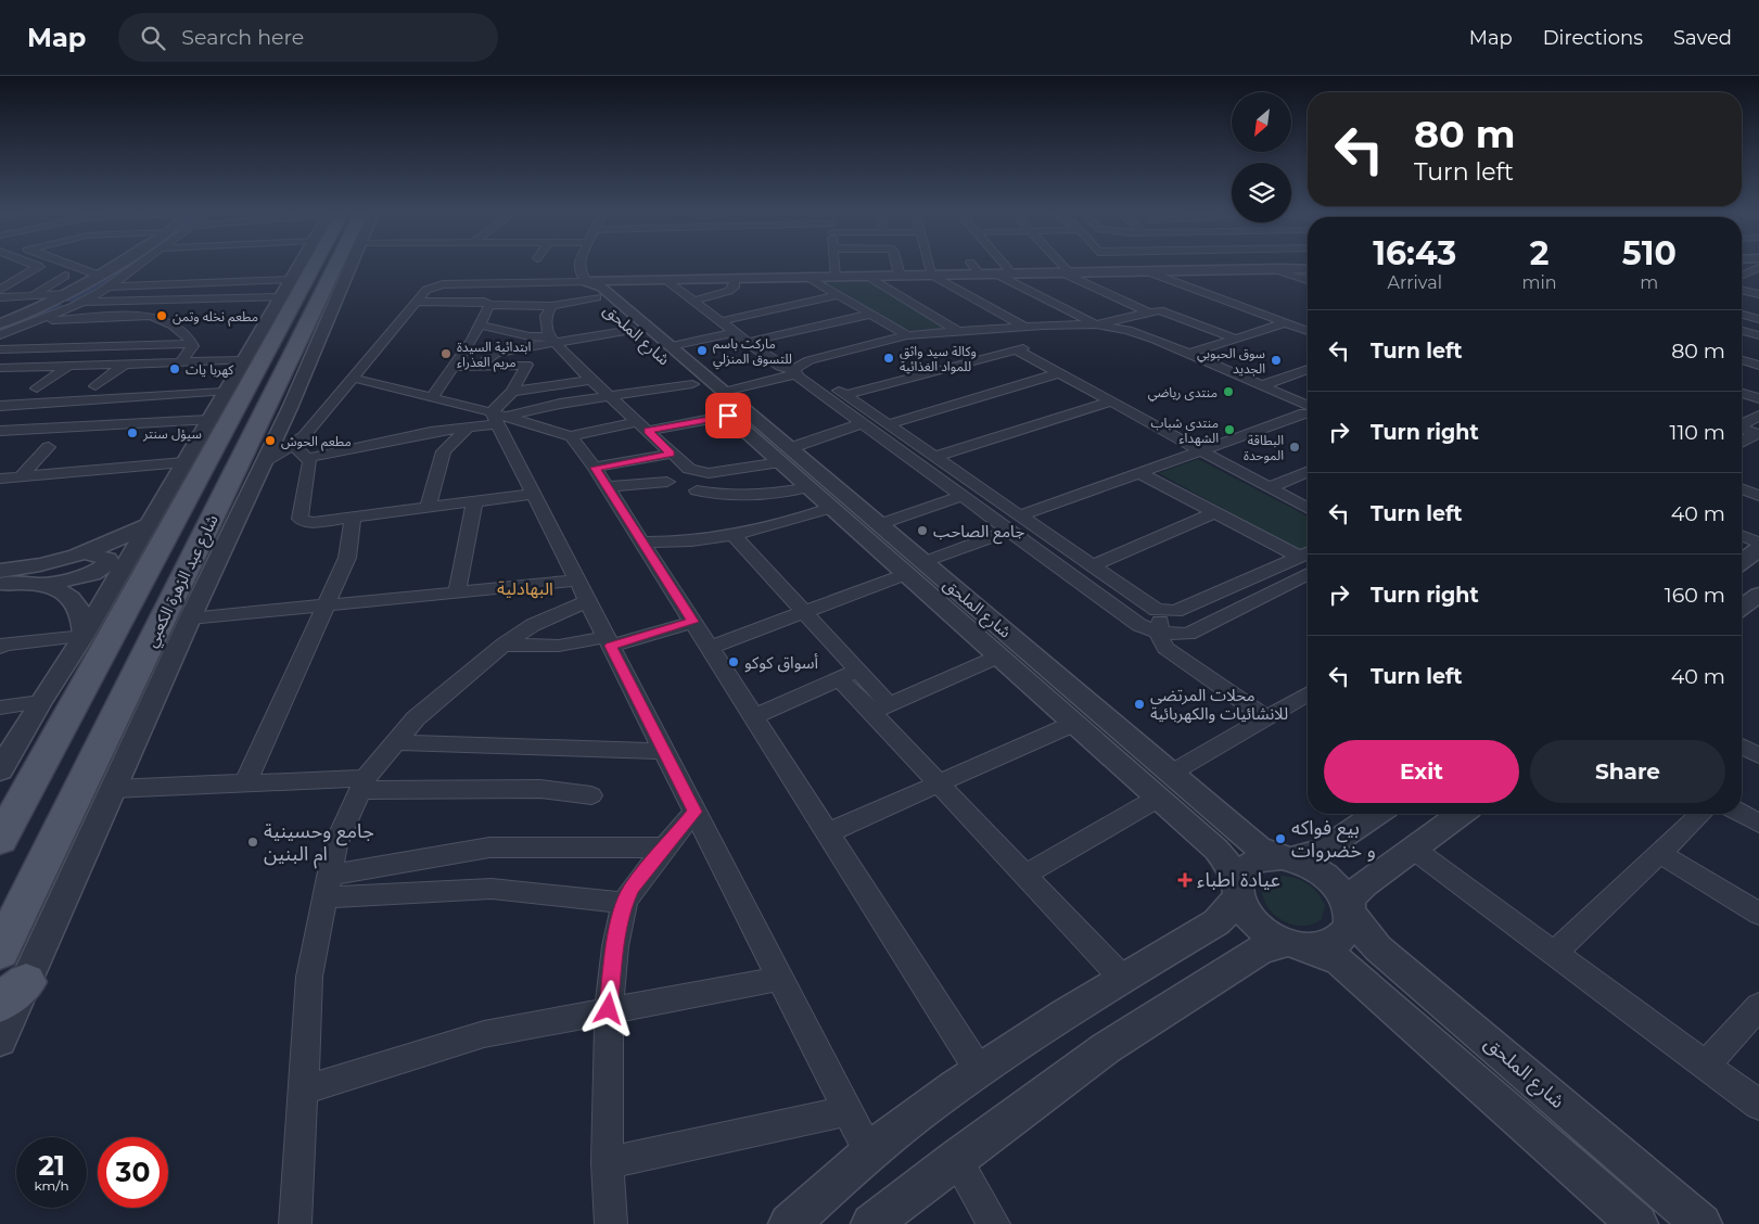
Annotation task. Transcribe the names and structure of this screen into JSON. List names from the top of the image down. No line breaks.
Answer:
{"streets":{"main road":["شارع عبد الزهرة الكعبي"],"street":["شارع الملحق"]},"districts":["البهادلية"],"places":{"other":["مطعم نخله وتمن","ماركت باسم للتسوق المنزلي","ابتدائية السيدة مريم العذراء","وكالة سيد واثق للمواد الغذائية","سوق الحبوبي الجديد","كهربا يات","منتدى رياضي","منتدى شباب الشهداء","سيؤل سنتر","مطعم الحوش","البطاقة الموحدة","جامع الصاحب","أسواق كوكو","محلات المرتضى للانشائيات والكهربائية","بيع فواكه و خضروات","جامع وحسينية ام البنين"],"health":["عيادة اطباء"]},"north":"bottom left","page":{"header":"Map","search":"Search here","nav":["Map","Directions","Saved"],"turn":["80 m","Turn left"],"eta":["16:43","Arrival","2","min","510","m"],"list":[{"name":"Turn left","value":"80 m"},{"name":"Turn right","value":"110 m"},{"name":"Turn left","value":"40 m"},{"name":"Turn right","value":"160 m"},{"name":"Turn left","value":"40 m"}],"buttons":["Exit","Share"],"speed":"21 km/h","limit":"30"}}
